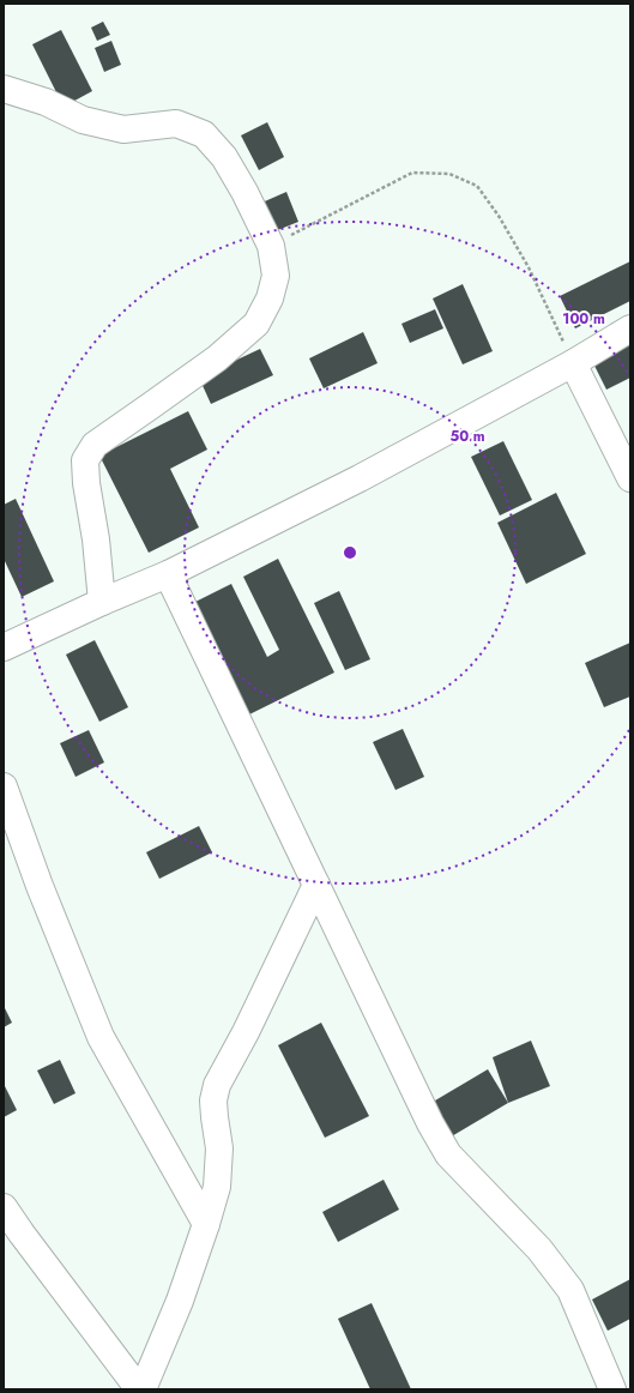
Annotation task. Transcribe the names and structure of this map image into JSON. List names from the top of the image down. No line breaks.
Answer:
{"rings":["100 m","50 m"]}
